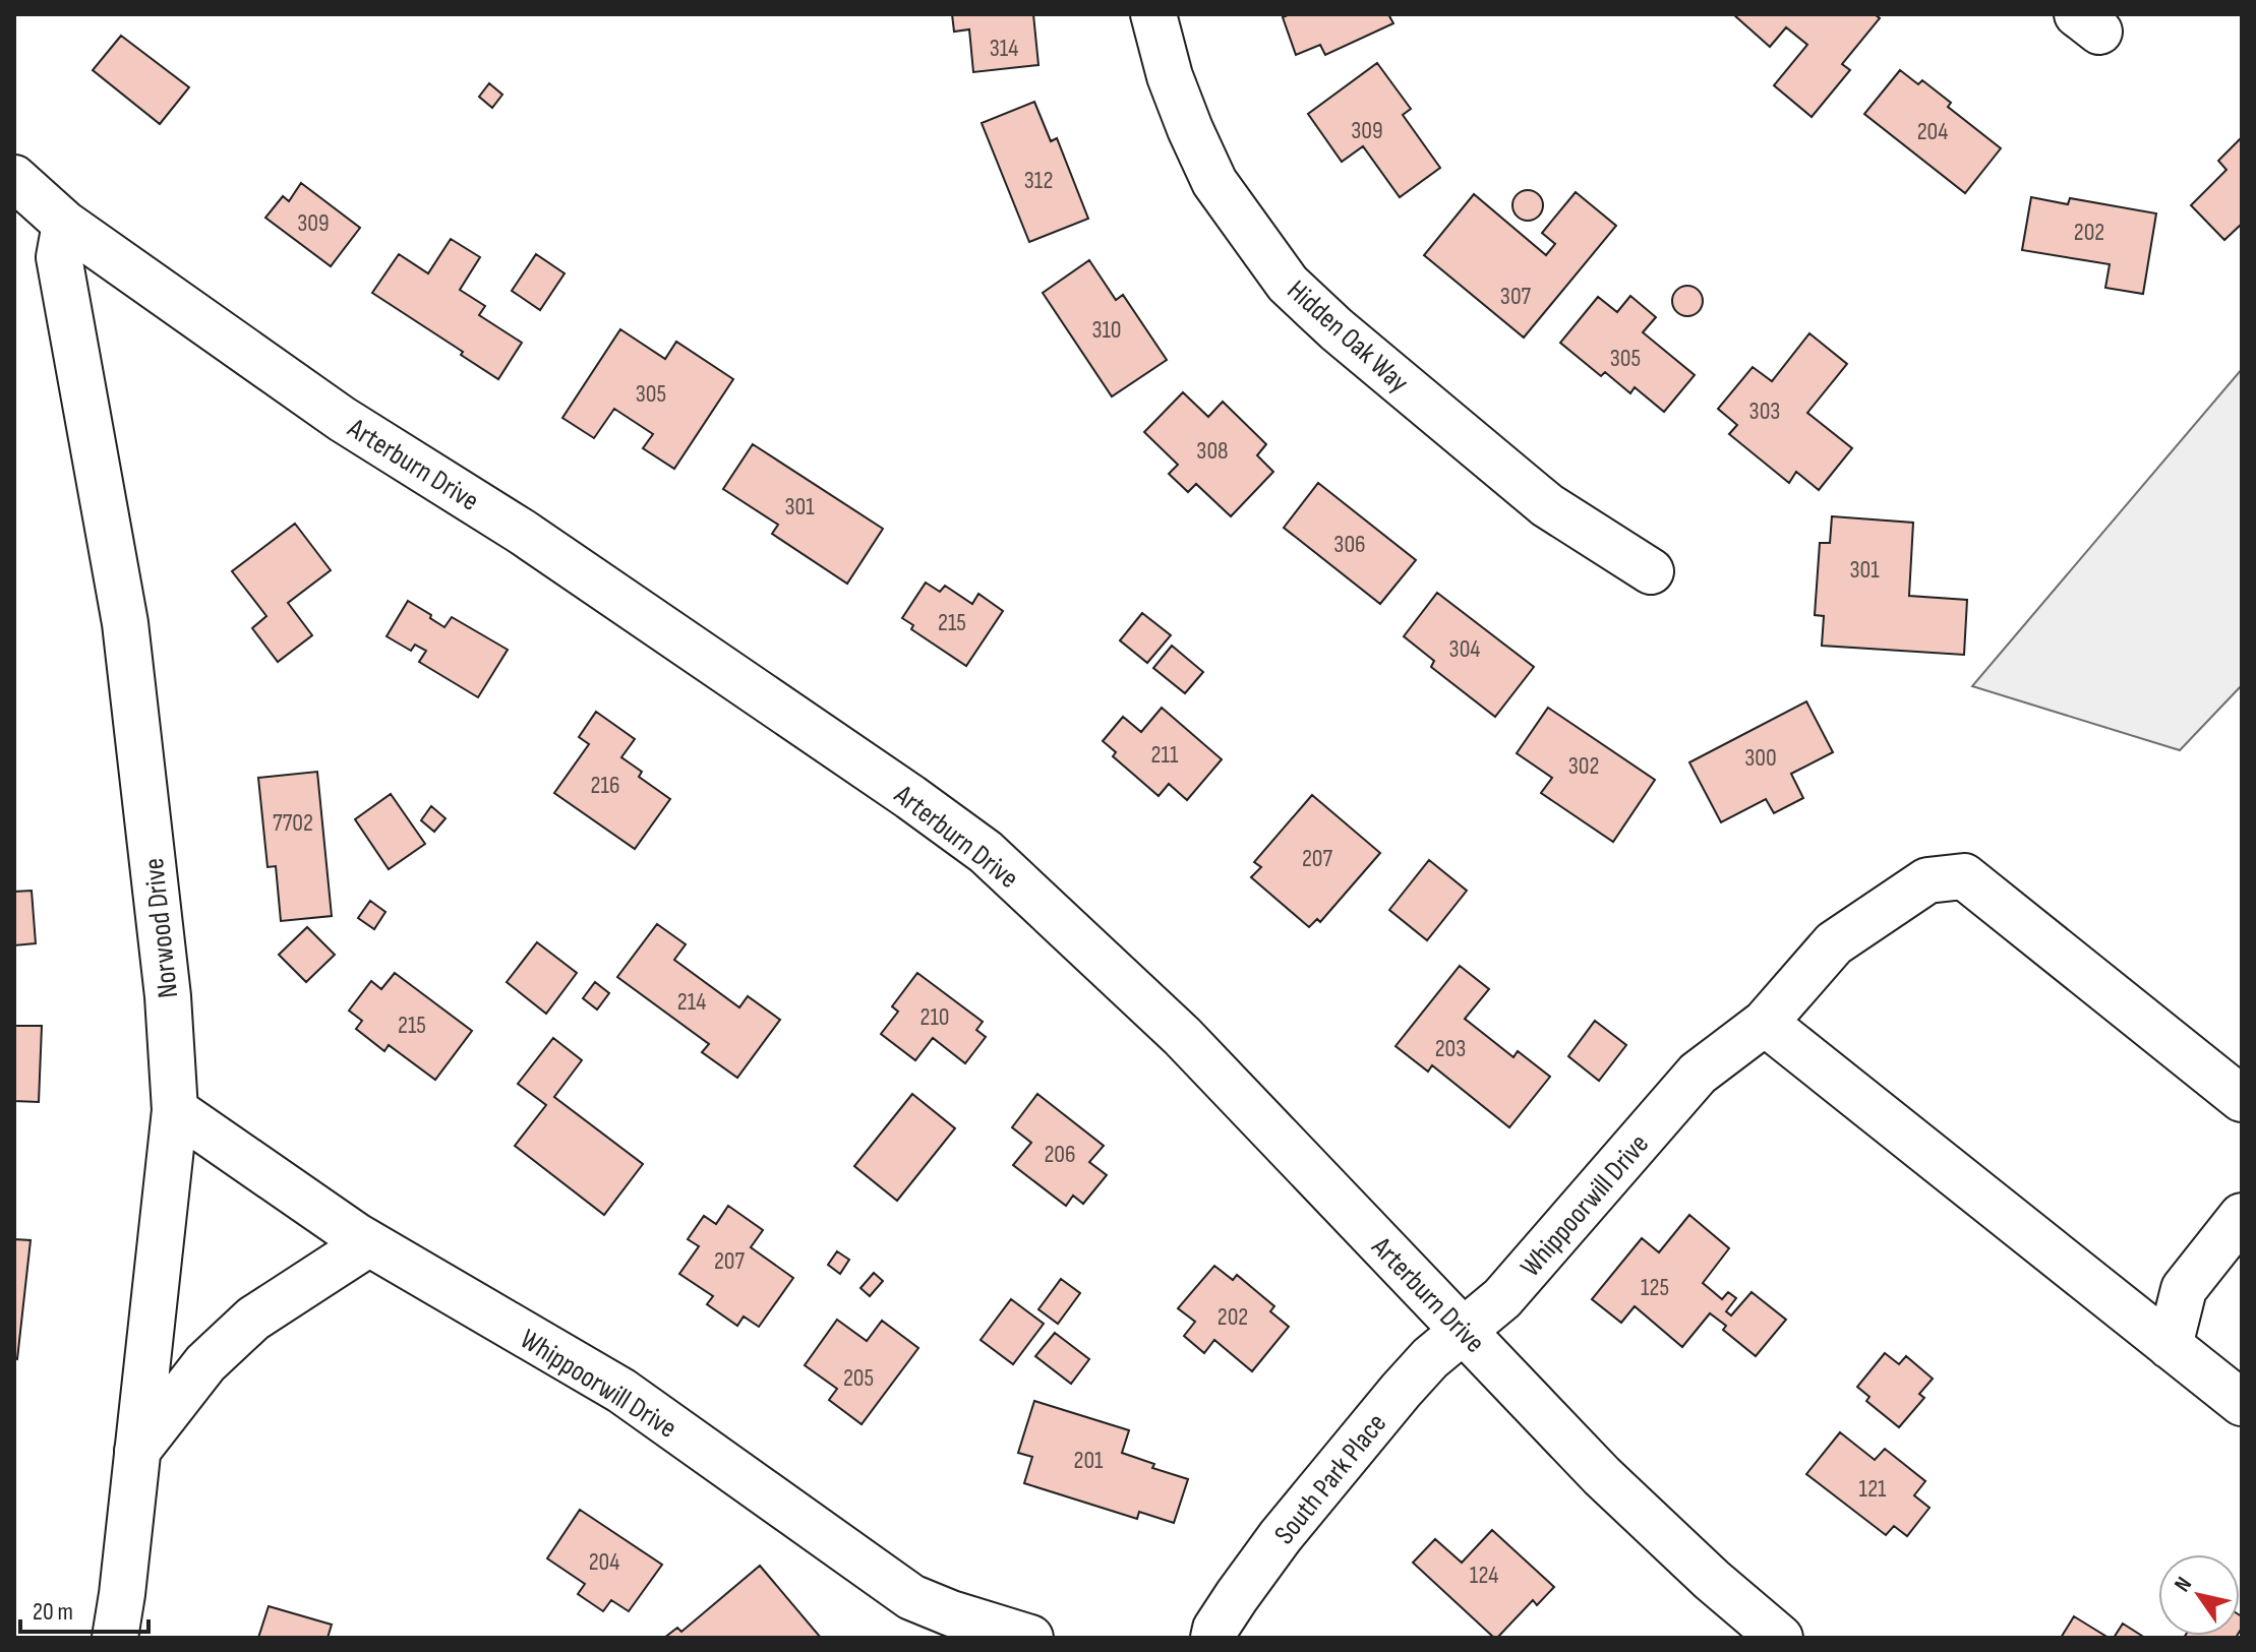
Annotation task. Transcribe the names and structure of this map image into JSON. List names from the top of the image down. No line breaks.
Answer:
{"streets":{"street":["Hidden Oak Way","Arterburn Drive","Norwood Drive","Whippoorwill Drive","South Park Place"]},"crossings":[["Arterburn Drive","Norwood Drive"],["Arterburn Drive","Whippoorwill Drive"],["Arterburn Drive","South Park Place"],["Norwood Drive","Whippoorwill Drive"],["Whippoorwill Drive","South Park Place"]],"house_numbers":["314","309","204","312","309","202","307","310","305","305","303","308","301","306","301","215","304","211","300","302","216","7702","207","214","210","215","203","206","207","125","202","205","201","121","204","124"],"scale_bar":"20 m","north":"top left"}
